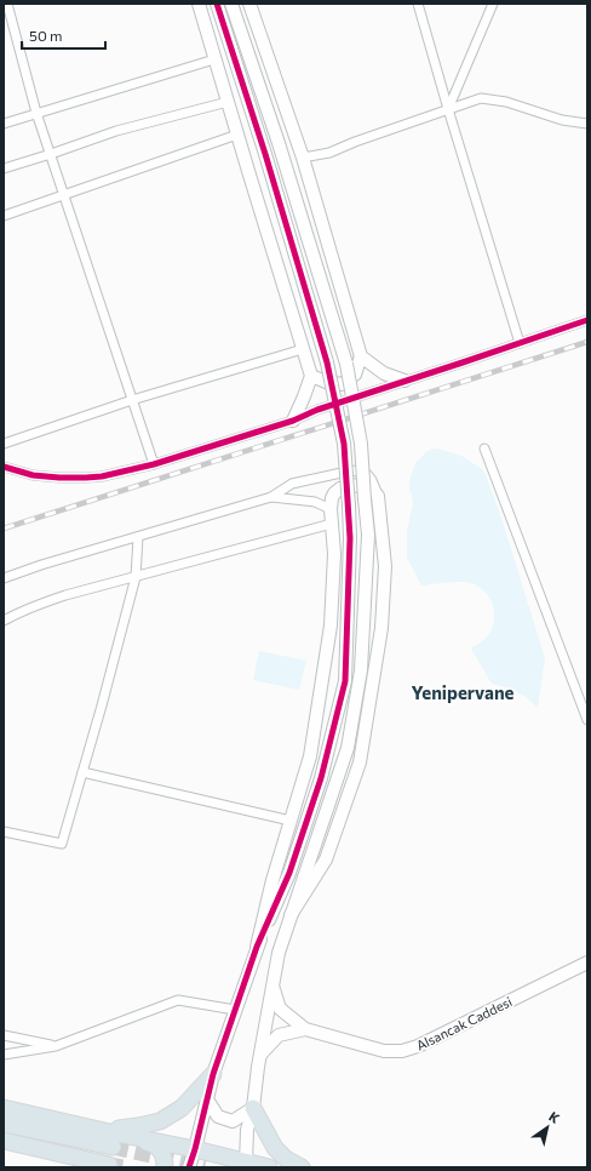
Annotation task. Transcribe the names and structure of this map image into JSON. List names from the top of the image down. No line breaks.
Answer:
{"streets":{"street":["Alsancak Caddesi"]},"districts":["Yenipervane"],"scale_bar":"50 m","north":"top right"}
